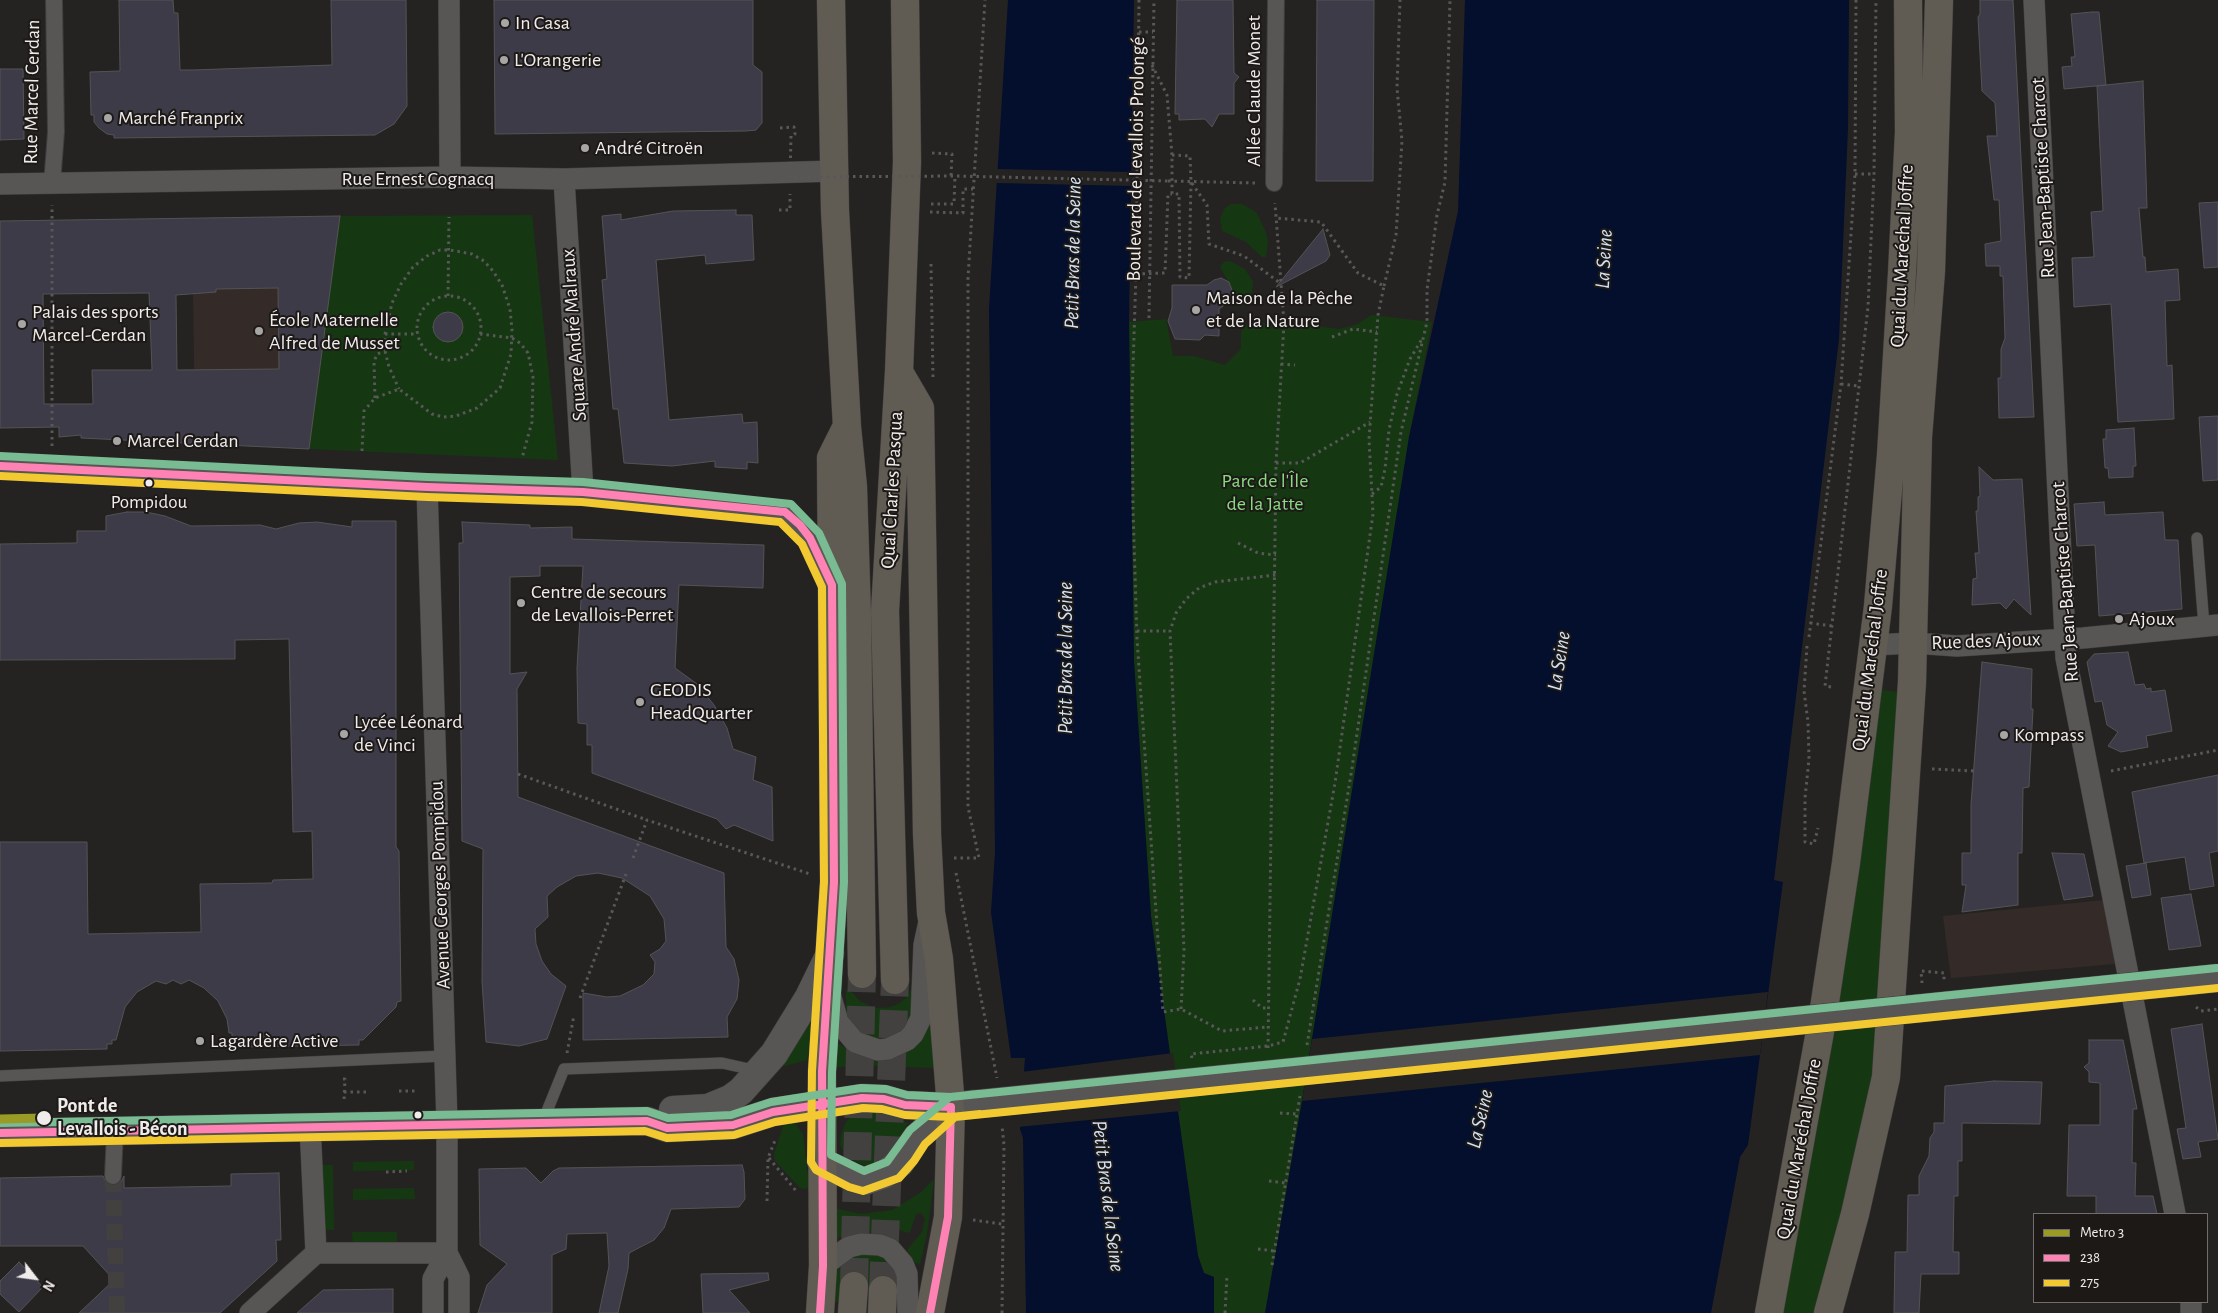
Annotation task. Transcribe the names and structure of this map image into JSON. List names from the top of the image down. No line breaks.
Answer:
{"streets":{"main road":["Quai du Maréchal Joffre","Quai Charles Pasqua"],"street":["Allée Claude Monet","Rue Marcel Cerdan","Rue Jean-Baptiste Charcot","Rue Ernest Cognacq","Square André Malraux","Rue des Ajoux","Avenue Georges Pompidou"],"path":["Boulevard de Levallois Prolongé"]},"crossings":[["Rue Marcel Cerdan","Rue Ernest Cognacq"],["Rue Jean-Baptiste Charcot","Rue des Ajoux"],["Rue Ernest Cognacq","Square André Malraux"],["Rue Ernest Cognacq","Quai Charles Pasqua"],["Quai du Maréchal Joffre","Rue des Ajoux"]],"water":["Petit Bras de la Seine","La Seine"],"parks":["Parc de l'Île de la Jatte"],"places":["In Casa","L'Orangerie","Marché Franprix","André Citroën","Maison de la Pêche et de la Nature","Palais des sports Marcel-Cerdan","École Maternelle Alfred de Musset","Marcel Cerdan","Pompidou","Centre de secours de Levallois-Perret","Ajoux","GEODIS HeadQuarter","Lycée Léonard de Vinci","Kompass","Lagardère Active","Pont de Levallois - Bécon"],"lines":["transit line 238","transit line 275","metro line 3"],"legend":["Metro 3","238","275"],"north":"bottom right"}
